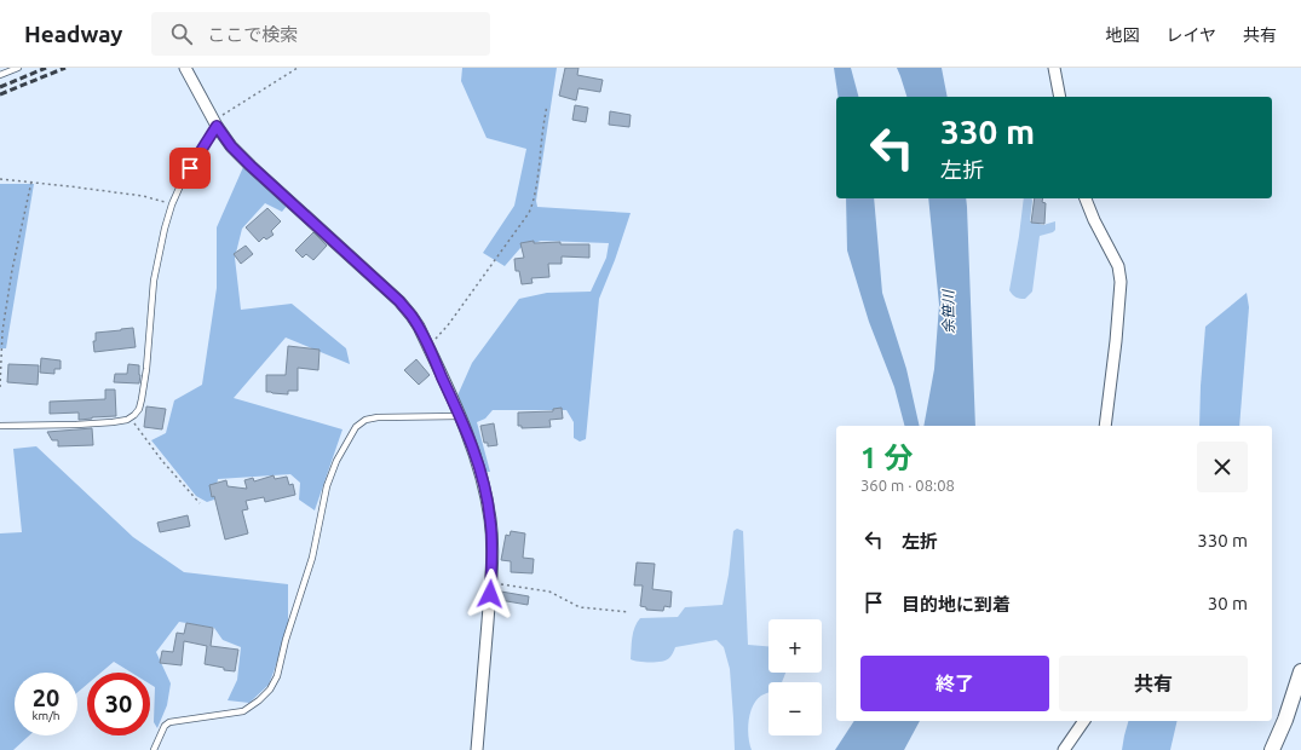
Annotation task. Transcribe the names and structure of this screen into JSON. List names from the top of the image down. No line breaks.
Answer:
{"water":["余笹川"],"page":{"header":"Headway","search":"ここで検索","nav":["地図","レイヤ","共有"],"turn":["330 m","左折"],"heading":["1 分","360 m · 08:08"],"list":[{"name":"左折","value":"330 m"},{"name":"目的地に到着","value":"30 m"}],"map_buttons":["+","−"],"buttons":["終了","共有"],"speed":"20 km/h","limit":"30"}}
